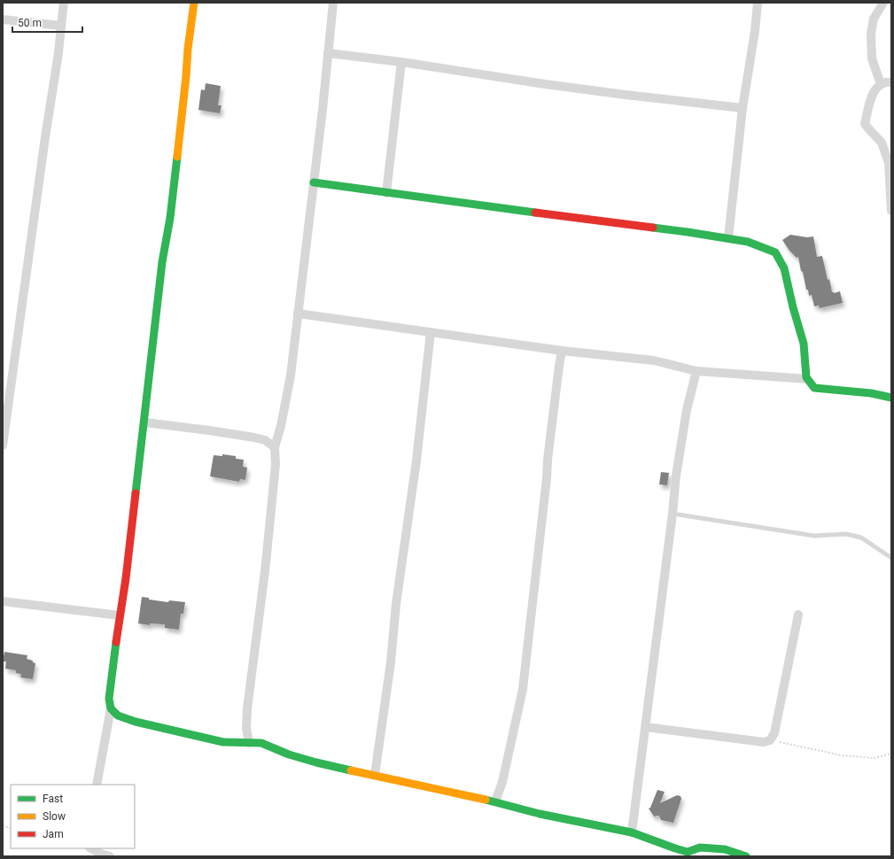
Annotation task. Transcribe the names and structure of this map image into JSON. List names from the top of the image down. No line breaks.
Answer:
{"legend":["Fast","Slow","Jam"],"scale_bar":"50 m"}
